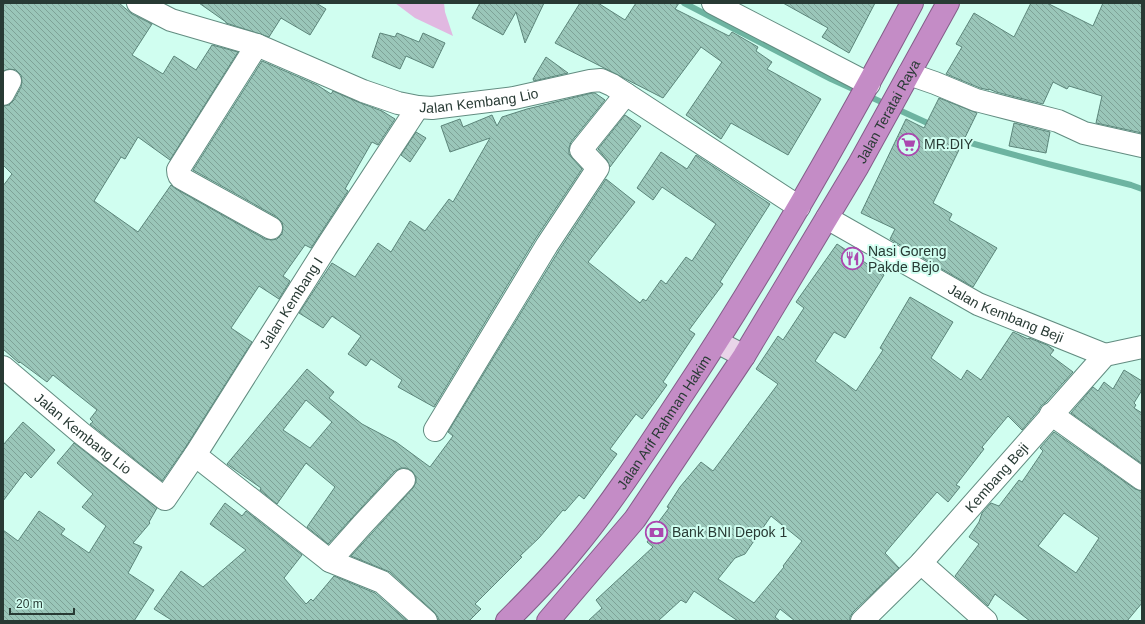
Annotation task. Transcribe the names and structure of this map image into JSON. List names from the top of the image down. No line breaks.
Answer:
{"streets":{"highway":["Jalan Teratai Raya","Jalan Arif Rahman Hakim"],"street":["Jalan Kembang Lio","Jalan Kembang I","Jalan Kembang Beji","Kembang Beji"]},"crossings":[["Jalan Kembang Lio","Jalan Kembang I"],["Jalan Kembang Lio","Jalan Arif Rahman Hakim"],["Jalan Teratai Raya","Jalan Kembang Beji"],["Jalan Kembang Beji","Kembang Beji"]],"places":{"supermarket":["MR.DIY"],"restaurant":["Nasi Goreng Pakde Bejo"],"bank":["Bank BNI Depok 1"]},"scale_bar":"20 m"}
